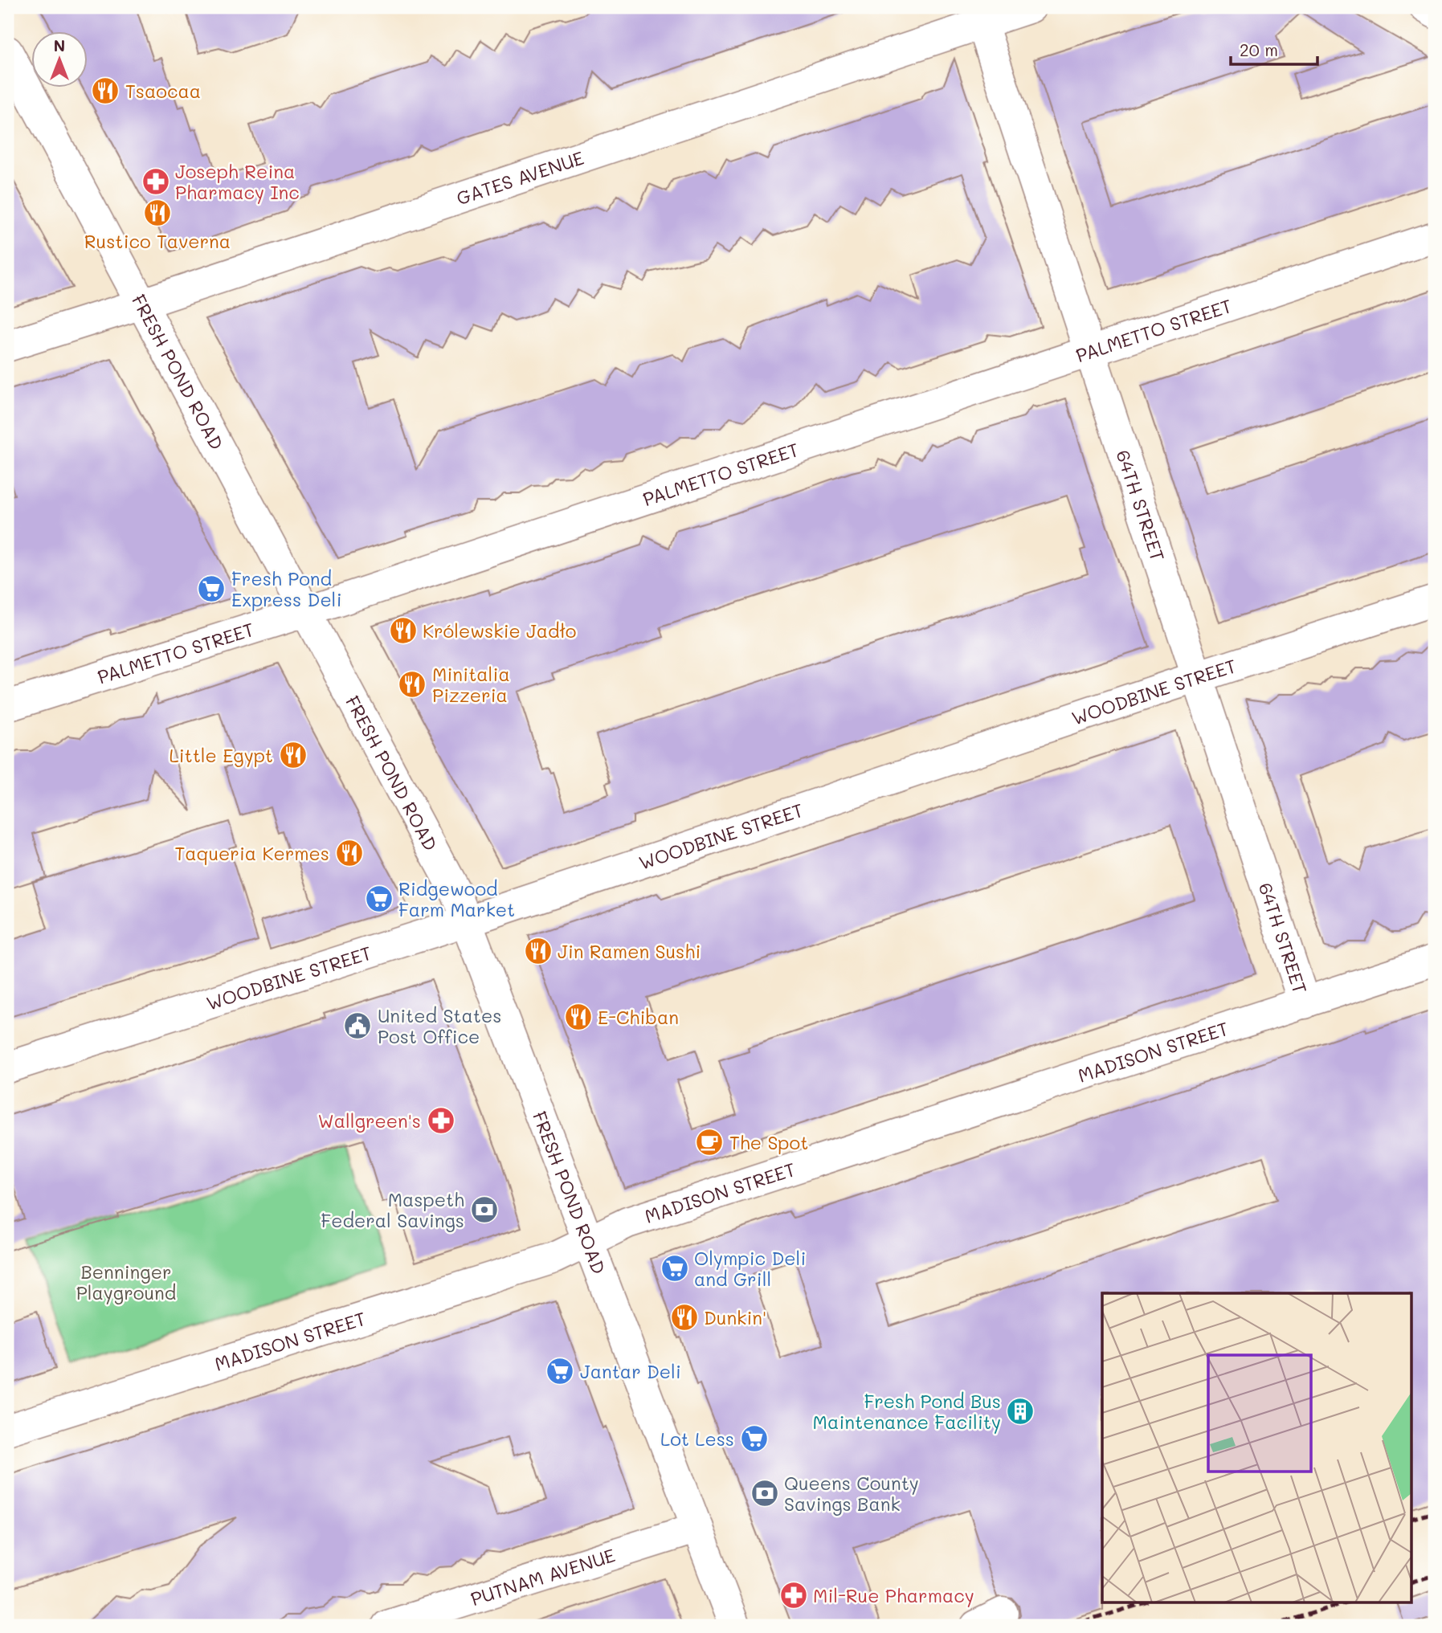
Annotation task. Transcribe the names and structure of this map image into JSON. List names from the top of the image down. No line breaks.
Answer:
{"streets":{"street":["GATES AVENUE","PALMETTO STREET","FRESH POND ROAD","64TH STREET","WOODBINE STREET","MADISON STREET","PUTNAM AVENUE"]},"crossings":[["GATES AVENUE","FRESH POND ROAD"],["GATES AVENUE","64TH STREET"],["PALMETTO STREET","FRESH POND ROAD"],["PALMETTO STREET","64TH STREET"],["FRESH POND ROAD","WOODBINE STREET"],["FRESH POND ROAD","MADISON STREET"],["FRESH POND ROAD","PUTNAM AVENUE"],["64TH STREET","WOODBINE STREET"],["64TH STREET","MADISON STREET"]],"parks":["Benninger Playground"],"places":{"restaurant":["Tsaocaa","Rustico Taverna","Królewskie Jadło","Minitalia Pizzeria","Little Egypt","Taqueria Kermes","Jin Ramen Sushi","E-Chiban","Dunkin'"],"pharmacy":["Joseph Reina Pharmacy Inc","Wallgreen's","Mil-Rue Pharmacy"],"supermarket":["Fresh Pond Express Deli","Ridgewood Farm Market","Olympic Deli and Grill","Jantar Deli","Lot Less"],"public building":["United States Post Office"],"cafe":["The Spot"],"bank":["Maspeth Federal Savings","Queens County Savings Bank"],"building":["Fresh Pond Bus Maintenance Facility"]},"scale_bar":"20 m","north":"top"}
